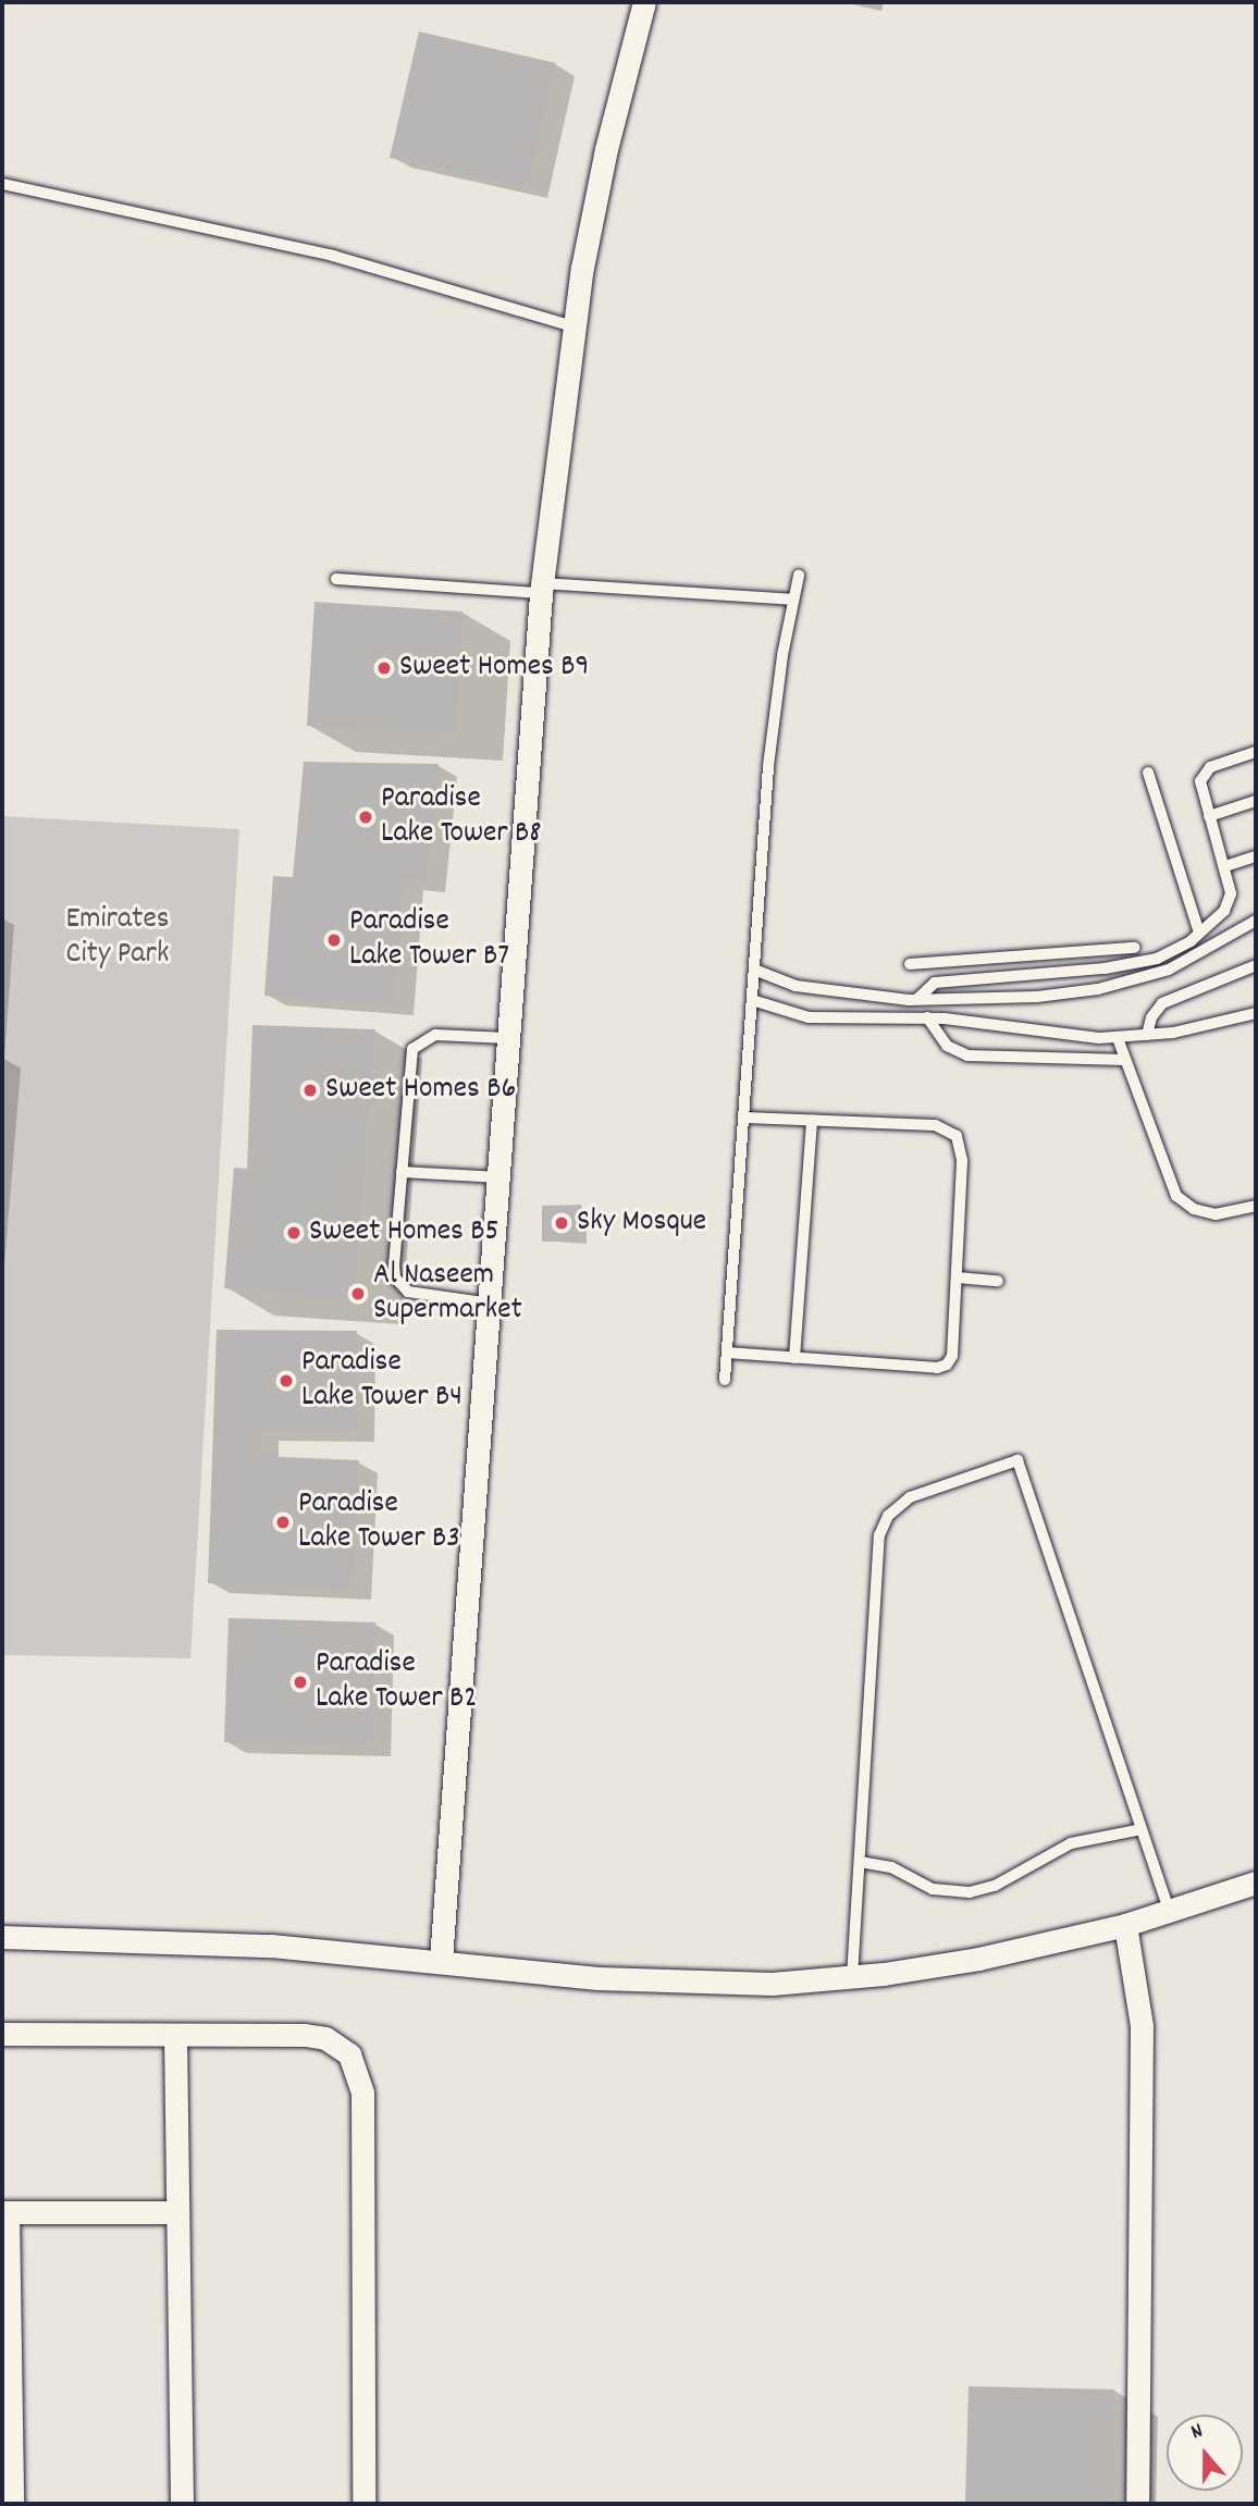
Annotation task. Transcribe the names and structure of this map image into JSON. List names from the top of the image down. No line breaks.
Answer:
{"parks":["Emirates City Park"],"places":["Sweet Homes B9","Paradise Lake Tower B8","Paradise Lake Tower B7","Sweet Homes B6","Sky Mosque","Sweet Homes B5","Al Naseem Supermarket","Paradise Lake Tower B4","Paradise Lake Tower B3","Paradise Lake Tower B2"],"north":"top"}
